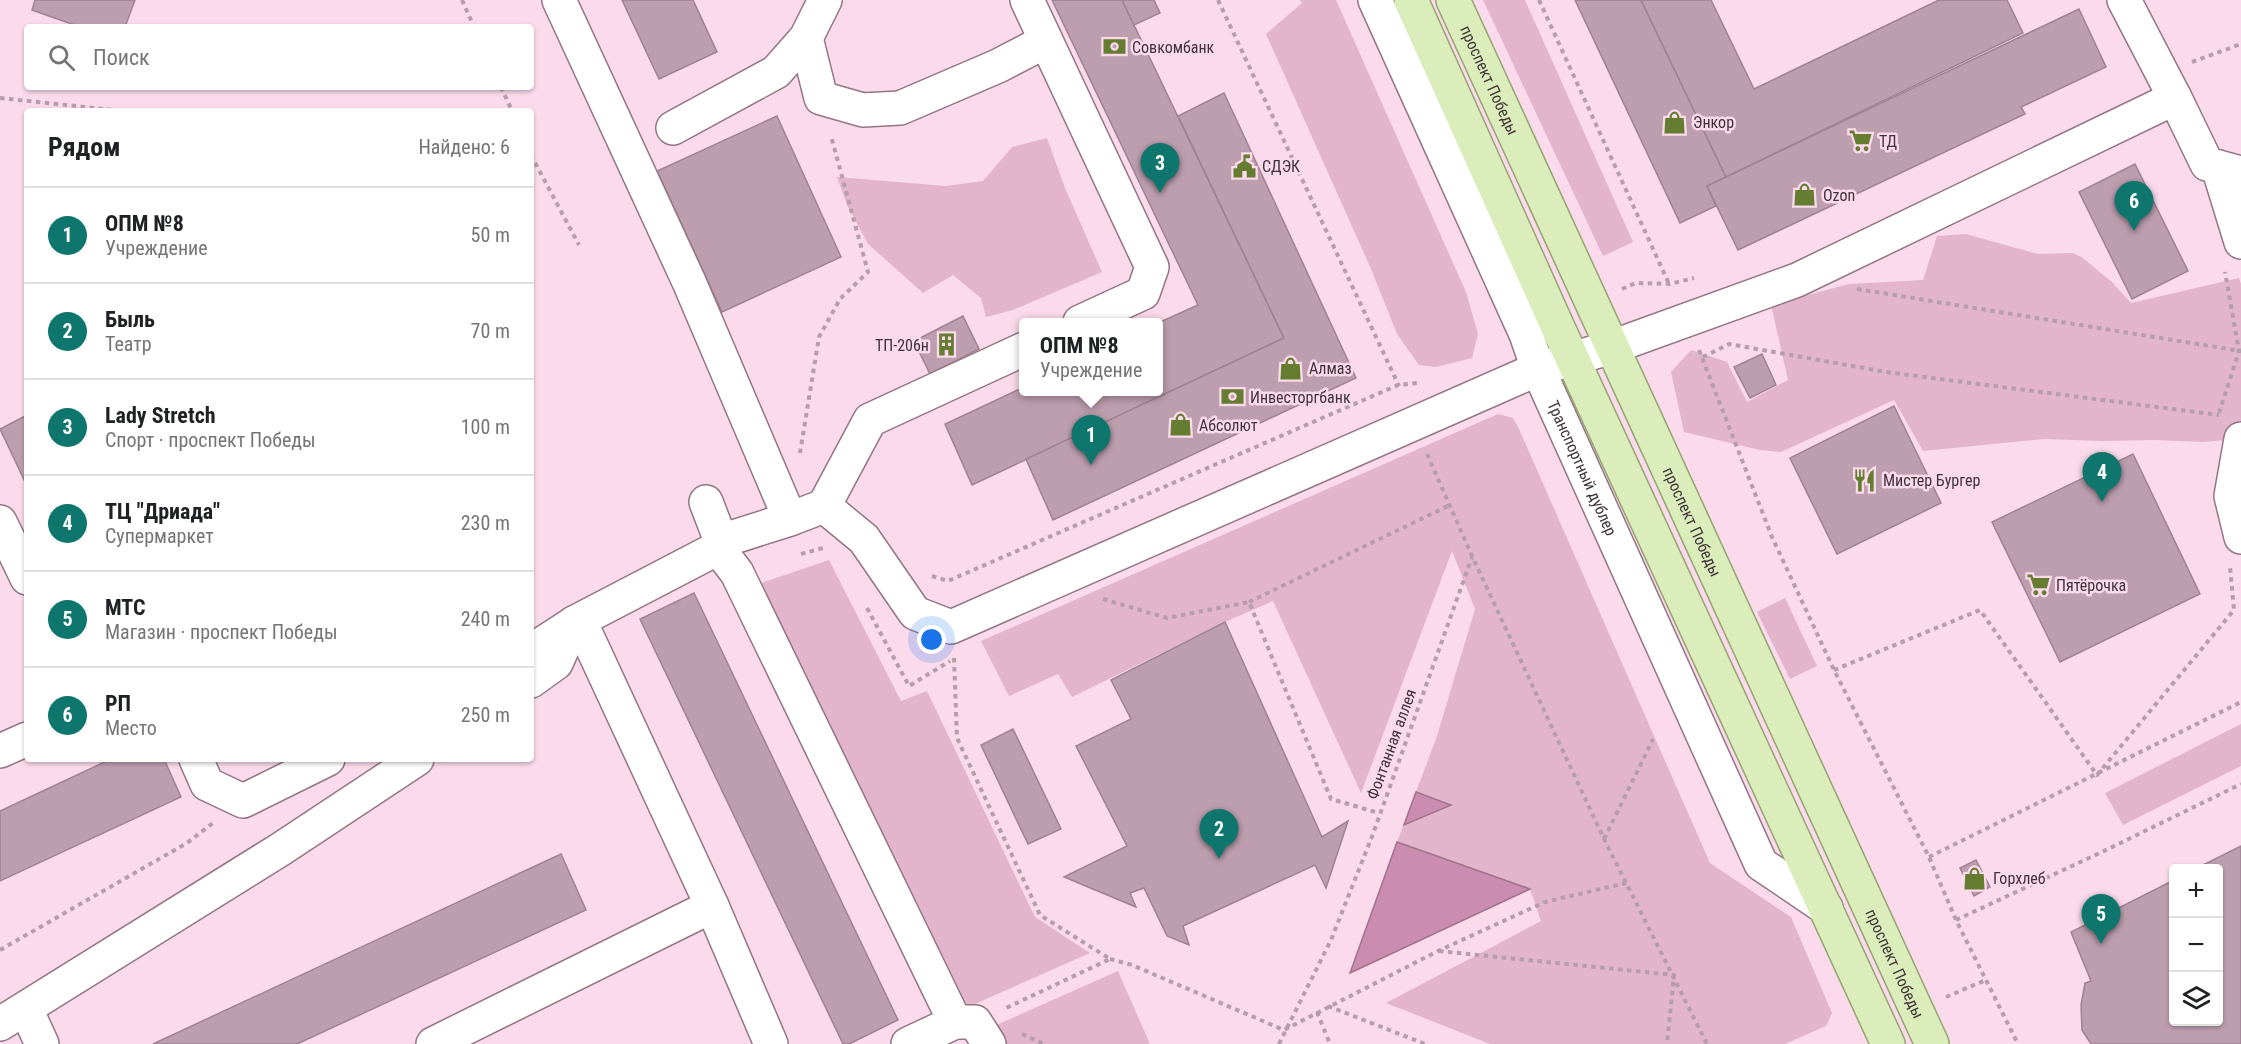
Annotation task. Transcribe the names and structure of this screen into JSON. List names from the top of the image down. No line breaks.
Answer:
{"streets":{"main road":["проспект Победы"],"lane":["Транспортный дублер"],"path":["Фонтанная аллея"]},"places":{"bank":["Совкомбанк","Инвесторгбанк"],"shop":["Энкор","Ozon","Алмаз","Абсолют","Горхлеб"],"supermarket":["ТД","Пятёрочка"],"public building":["СДЭК"],"building":["ТП-206н"],"restaurant":["Мистер Бургер"]},"page":{"search":"Поиск","heading":["Рядом","Найдено: 6"],"pins":["3","6","1","4","2","5"],"list":[{"mark":"1","name":"ОПМ №8","note":"Учреждение","value":"50 m"},{"mark":"2","name":"Быль","note":"Театр","value":"70 m"},{"mark":"3","name":"Lady Stretch","note":"Спорт · проспект Победы","value":"100 m"},{"mark":"4","name":"ТЦ \"Дриада\"","note":"Супермаркет","value":"230 m"},{"mark":"5","name":"МТС","note":"Магазин · проспект Победы","value":"240 m"},{"mark":"6","name":"РП","note":"Место","value":"250 m"}],"popup":["ОПМ №8","Учреждение"],"map_buttons":["+","−"]}}
